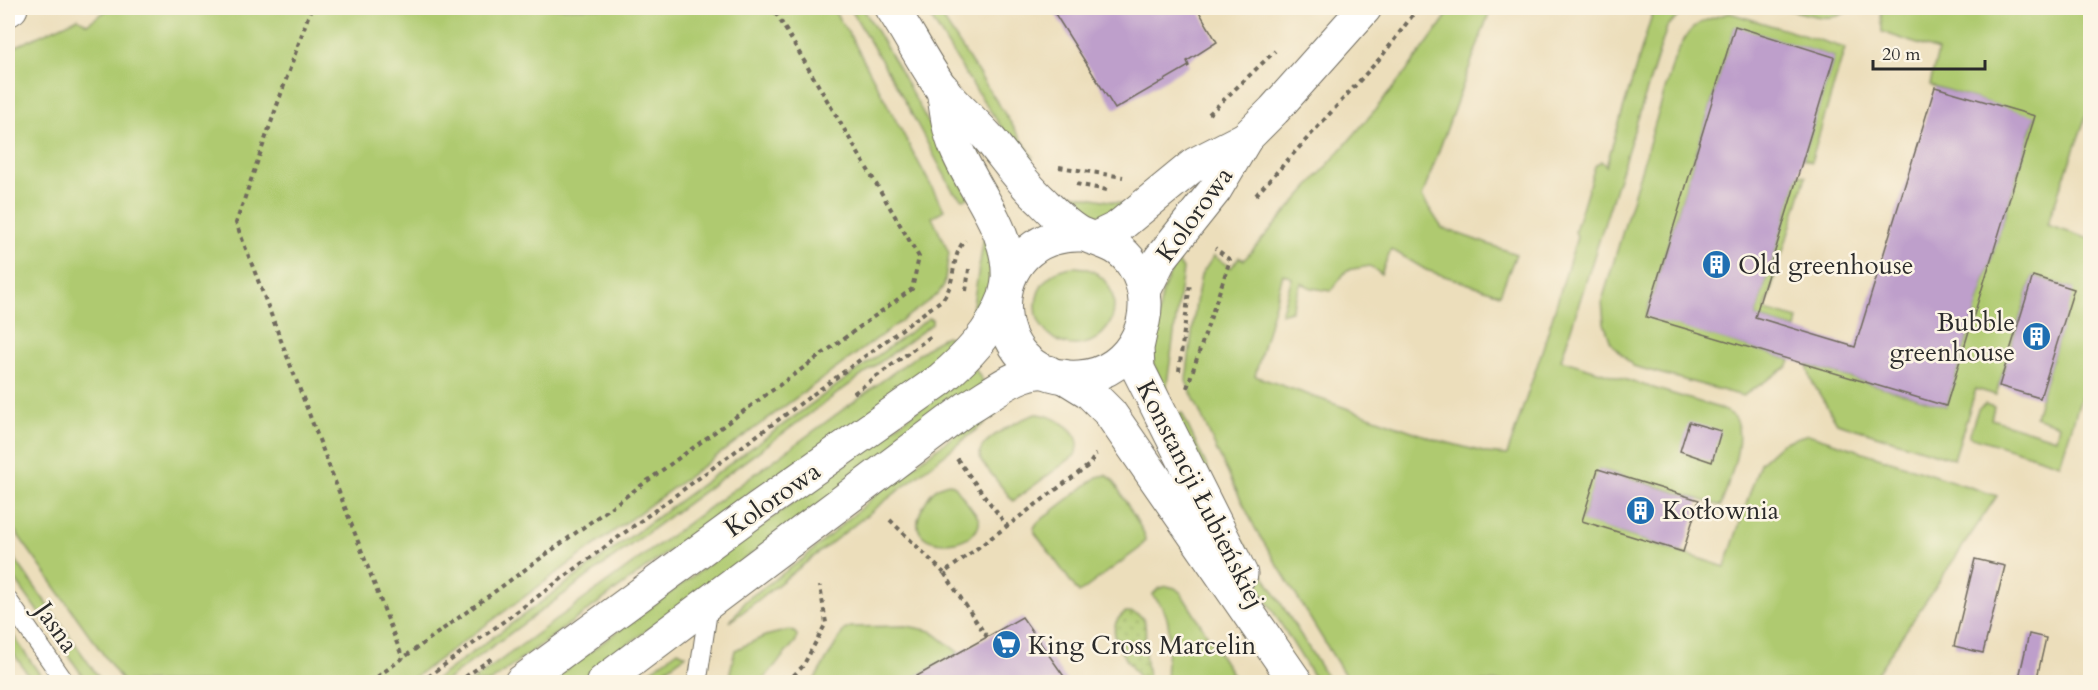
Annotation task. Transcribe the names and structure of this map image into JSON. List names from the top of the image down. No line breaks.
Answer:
{"streets":{"street":["Kolorowa","Konstancji Łubieńskiej"],"lane":["Jasna"]},"crossings":[["Kolorowa","Konstancji Łubieńskiej"]],"places":{"building":["Old greenhouse","Bubble greenhouse","Kotłownia"],"supermarket":["King Cross Marcelin"]},"scale_bar":"20 m"}
